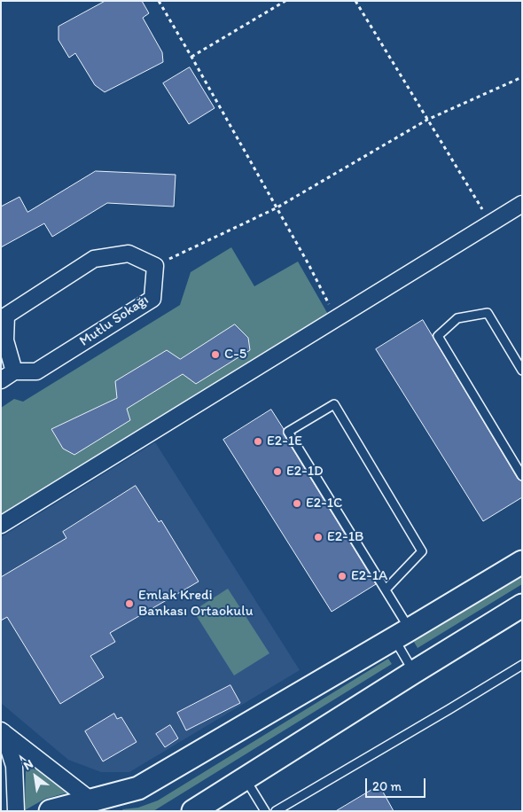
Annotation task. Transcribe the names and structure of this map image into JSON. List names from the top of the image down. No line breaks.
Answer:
{"streets":{"street":["Mutlu Sokağı"]},"places":["C-5","E2-1E","E2-1D","E2-1C","E2-1B","E2-1A","Emlak Kredi Bankası Ortaokulu"],"scale_bar":"20 m","north":"top left"}
